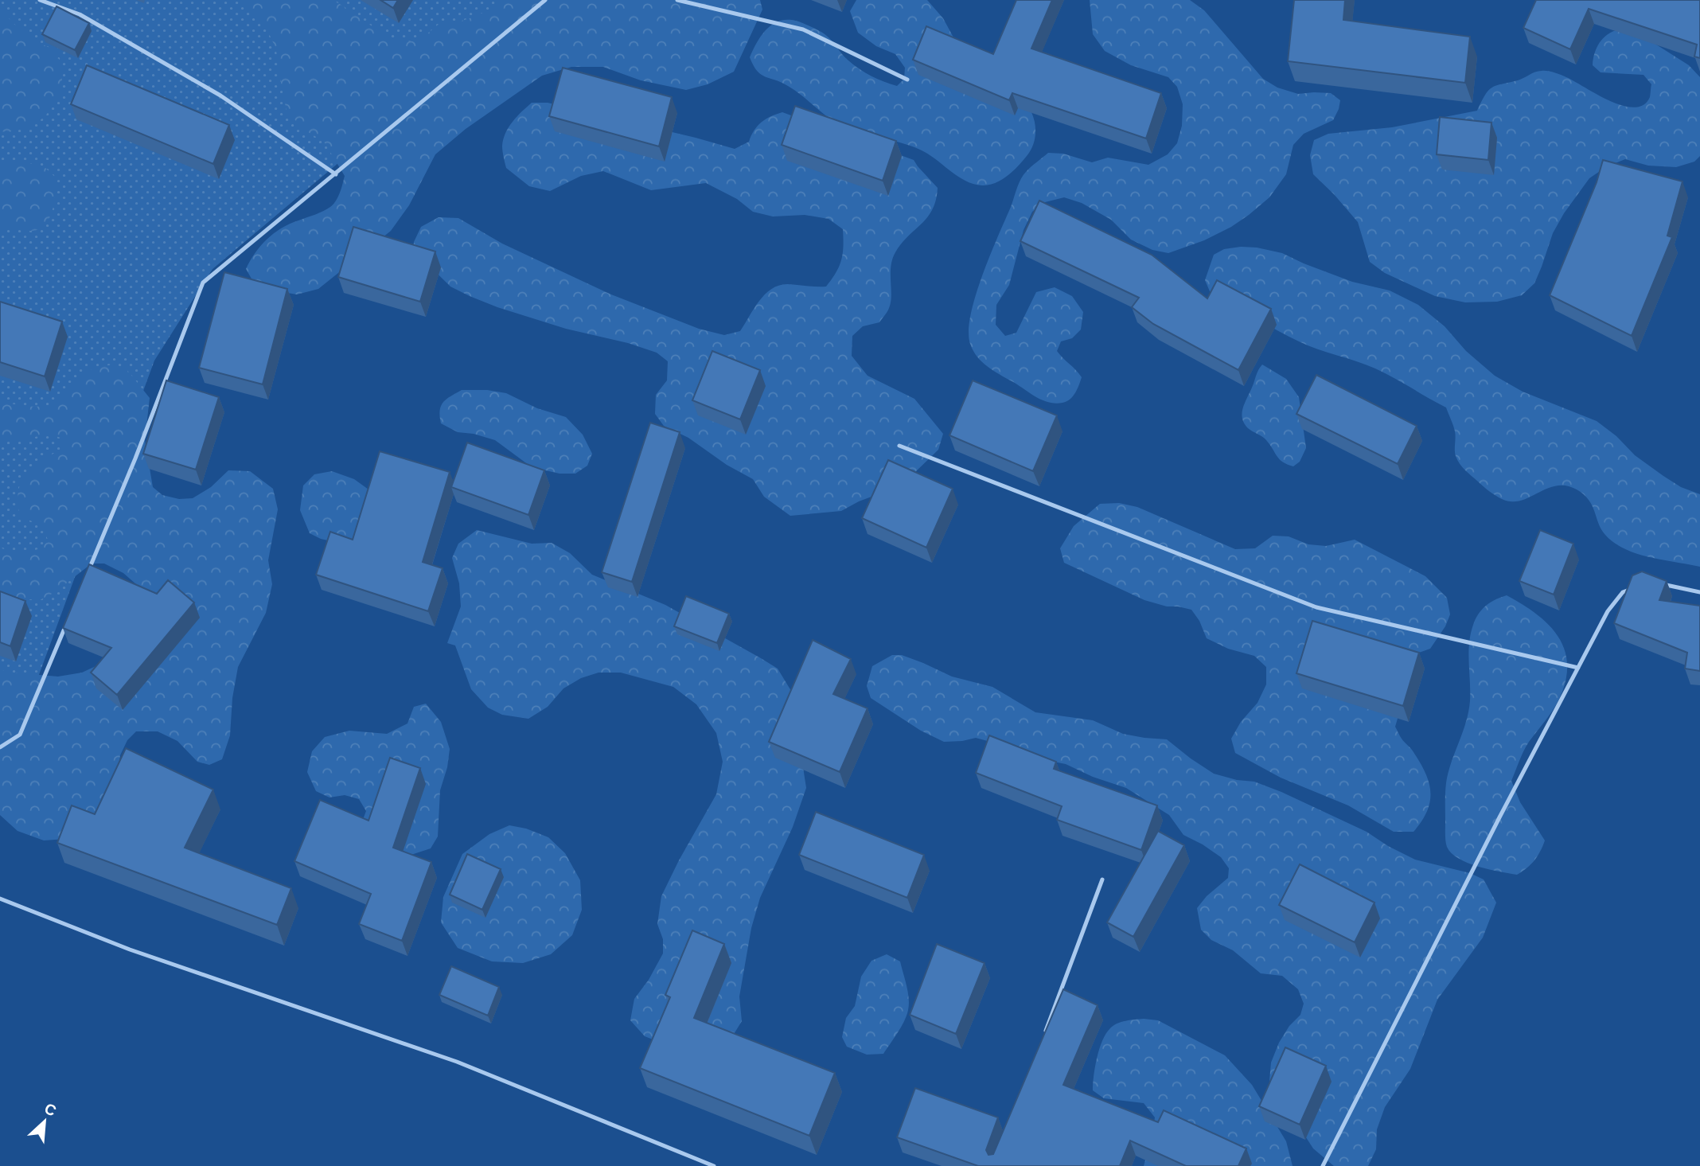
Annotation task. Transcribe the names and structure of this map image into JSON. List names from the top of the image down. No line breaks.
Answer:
{"north":"top right"}
